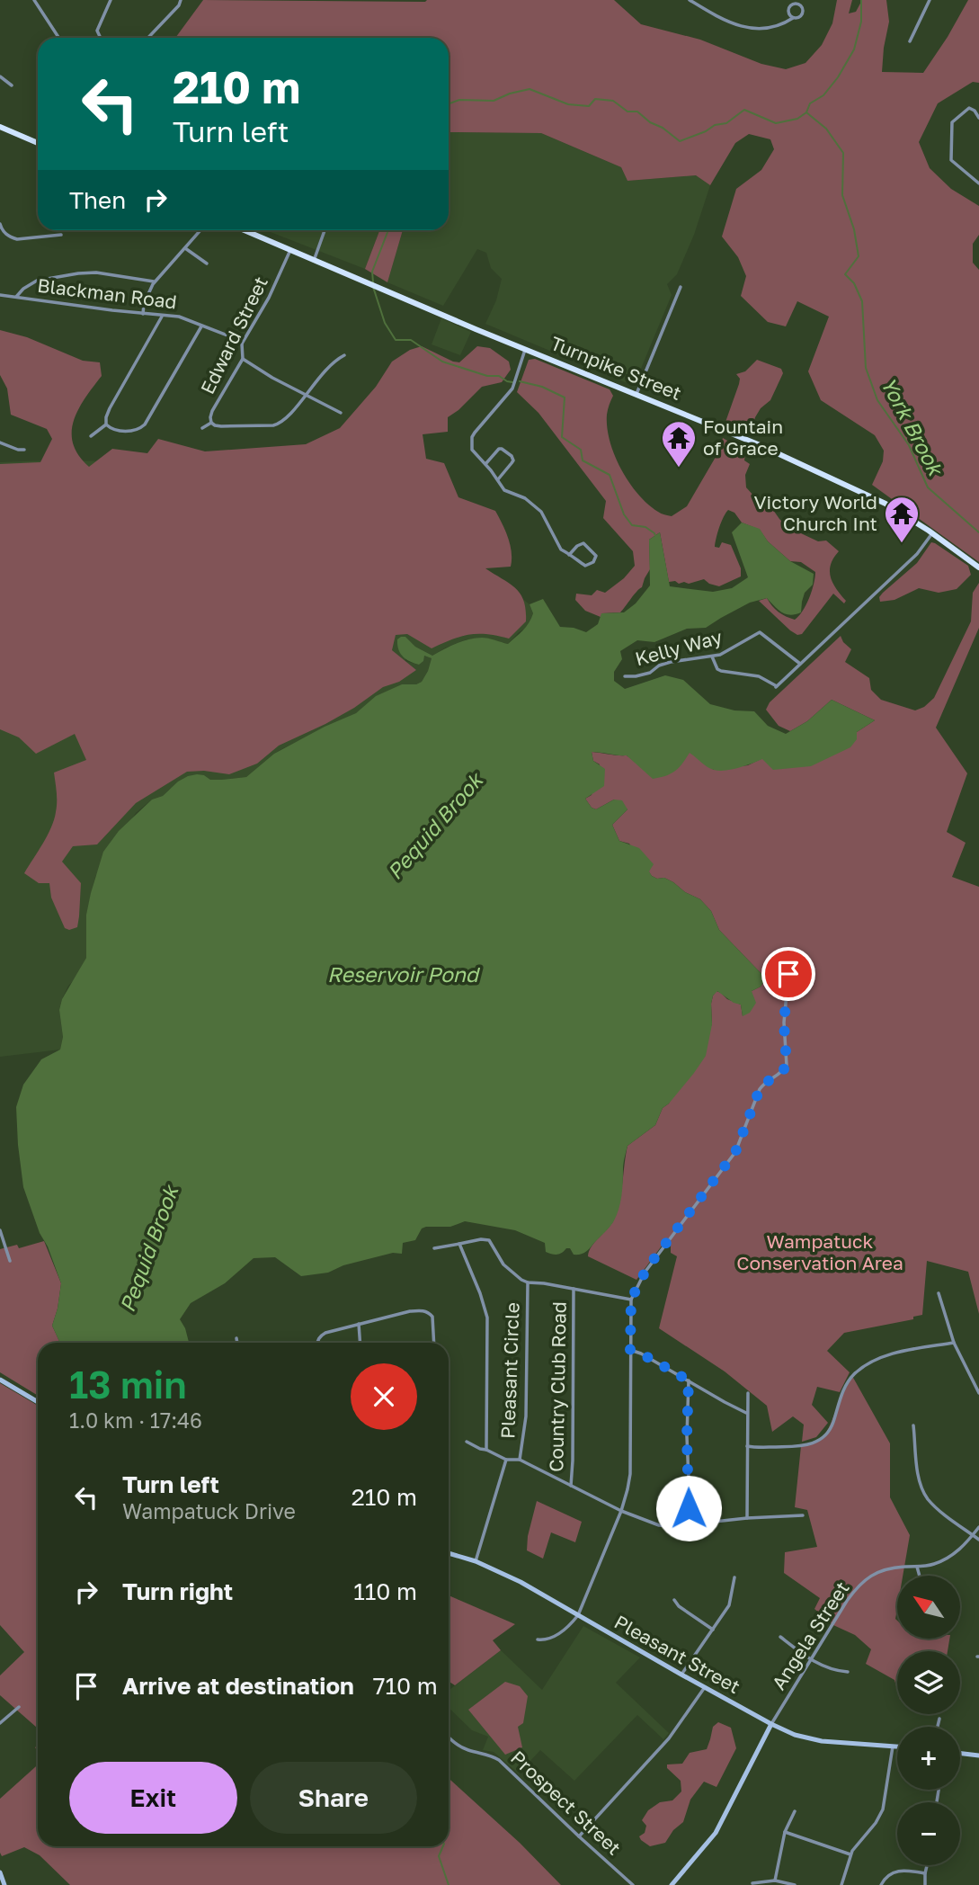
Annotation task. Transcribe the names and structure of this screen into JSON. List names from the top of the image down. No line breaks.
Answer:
{"streets":{"main road":["Turnpike Street","Pleasant Street"],"street":["Blackman Road","Edward Street","Kelly Way","Pleasant Circle","Country Club Road","Angela Street","Prospect Street"]},"crossings":[["Blackman Road","Edward Street"],["Edward Street","Turnpike Street"],["Pleasant Circle","Country Club Road"],["Pleasant Circle","Pleasant Street"],["Angela Street","Pleasant Street"]],"water":["York Brook","Pequid Brook","Reservoir Pond"],"parks":["Wampatuck Conservation Area"],"places":{"temple":["Fountain of Grace","Victory World Church Int"]},"north":"top left","page":{"turn":["210 m","Turn left"],"then":"Then","heading":["13 min","1.0 km · 17:46"],"list":[{"name":"Turn left","note":"Wampatuck Drive","value":"210 m"},{"name":"Turn right","value":"110 m"},{"name":"Arrive at destination","value":"710 m"}],"map_buttons":["+","−"],"buttons":["Exit","Share"]}}
